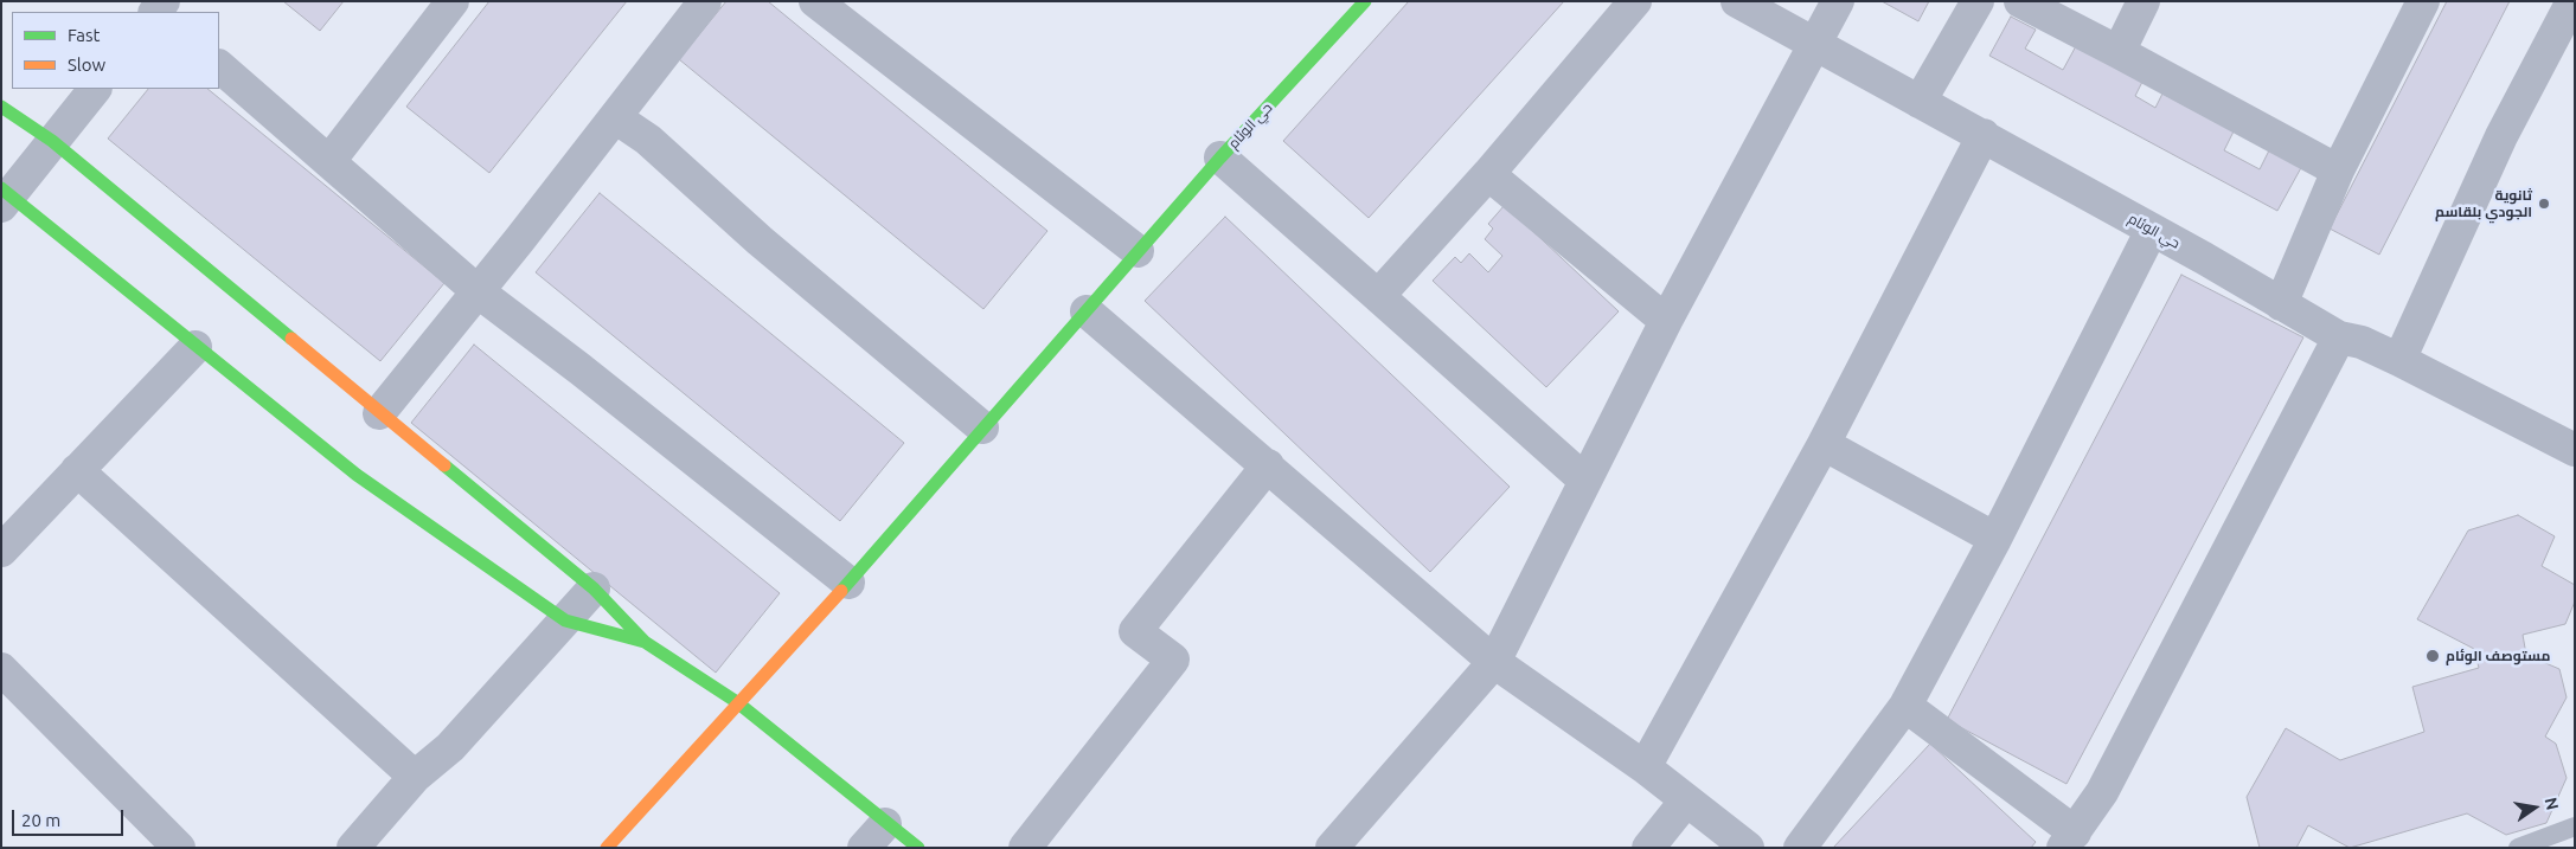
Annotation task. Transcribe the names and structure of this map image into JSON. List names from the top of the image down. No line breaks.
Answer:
{"streets":{"street":["حي الوئام"]},"places":["ثانوية الجودي بلقاسم","مستوصف الوئام"],"legend":["Fast","Slow"],"scale_bar":"20 m","north":"right"}
